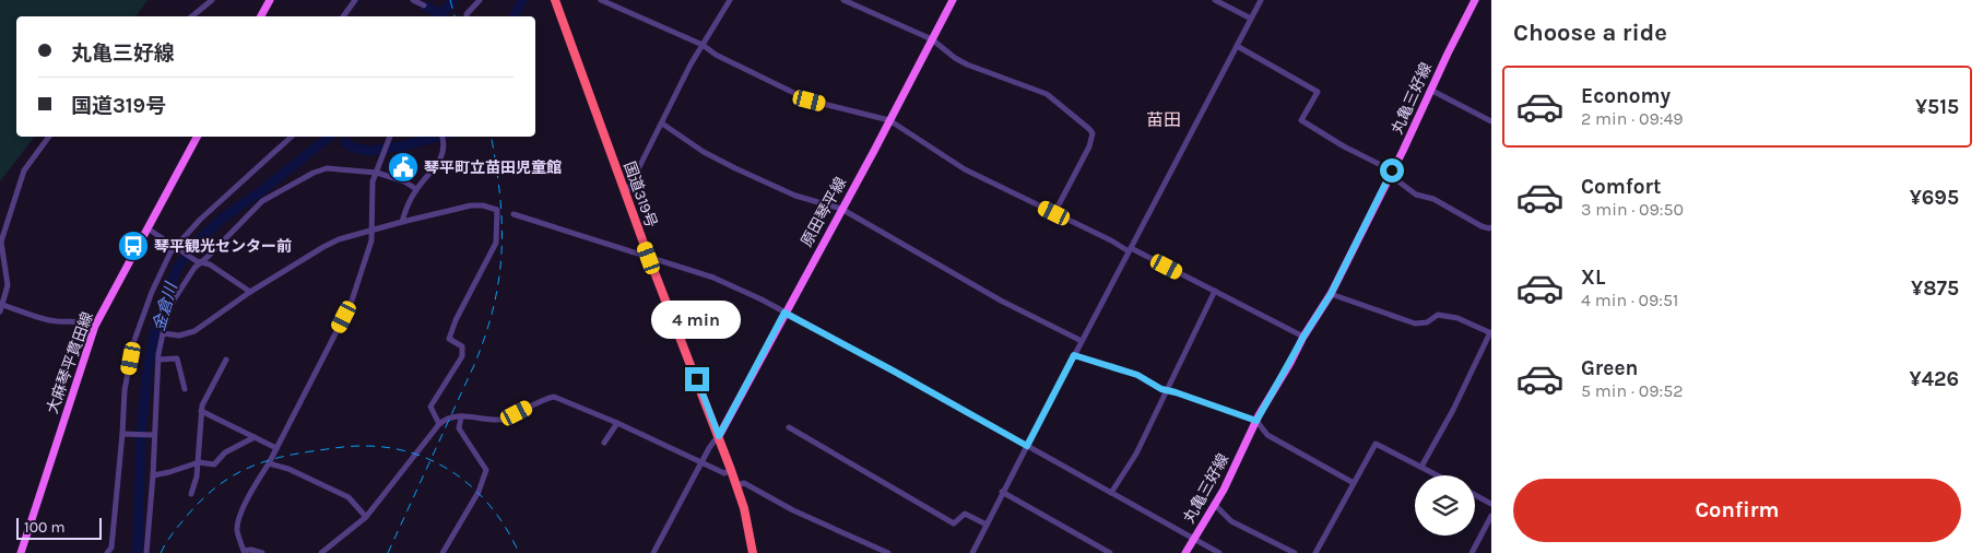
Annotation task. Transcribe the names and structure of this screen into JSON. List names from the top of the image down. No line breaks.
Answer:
{"streets":{"highway":["国道319号"],"main road":["丸亀三好線","原田琴平線","大麻琴平貫田線"]},"crossings":[["国道319号","原田琴平線"]],"districts":["苗田"],"water":["金倉川"],"places":{"public building":["琴平町立苗田児童館"],"bus stop":["琴平観光センター前"]},"scale_bar":"100 m","page":{"heading":"Choose a ride","banner":["丸亀三好線","国道319号"],"list":[{"name":"Economy","note":"2 min · 09:49","value":"¥515"},{"name":"Comfort","note":"3 min · 09:50","value":"¥695"},{"name":"XL","note":"4 min · 09:51","value":"¥875"},{"name":"Green","note":"5 min · 09:52","value":"¥426"}],"bubble":"4 min","buttons":"Confirm","scale":"100 m"}}
